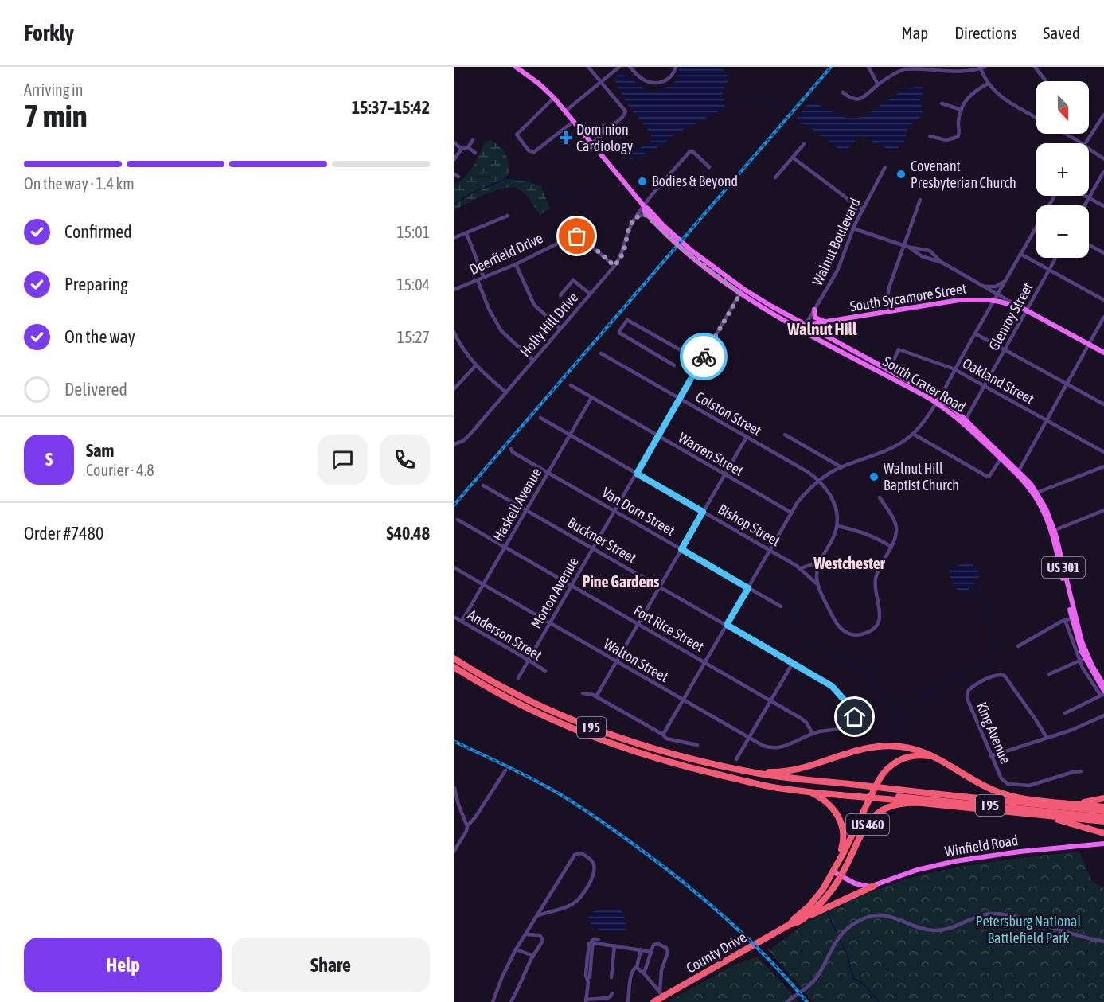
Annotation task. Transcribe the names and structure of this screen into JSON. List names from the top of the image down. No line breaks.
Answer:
{"streets":{"highway":["I 95","US 460","County Drive"],"main road":["South Sycamore Street","South Crater Road","US 301","Winfield Road"],"street":["Walnut Boulevard","Deerfield Drive","Glenroy Street","Holly Hill Drive","Oakland Street","Colston Street","Warren Street","Haskell Avenue","Van Dorn Street","Bishop Street","Buckner Street","Morton Avenue","Fort Rice Street","Anderson Street","Walton Street","King Avenue"]},"crossings":[["Walnut Boulevard","South Sycamore Street"],["Walnut Boulevard","South Crater Road"],["Deerfield Drive","Holly Hill Drive"],["South Sycamore Street","Glenroy Street"],["South Sycamore Street","South Crater Road"],["Glenroy Street","Oakland Street"],["Glenroy Street","South Crater Road"],["Holly Hill Drive","South Crater Road"],["Oakland Street","South Crater Road"],["South Crater Road","Morton Avenue"],["Colston Street","Morton Avenue"],["Warren Street","Haskell Avenue"],["Warren Street","Morton Avenue"],["Haskell Avenue","Van Dorn Street"],["Haskell Avenue","Bishop Street"],["Haskell Avenue","Buckner Street"],["Haskell Avenue","Fort Rice Street"],["Haskell Avenue","Anderson Street"],["Haskell Avenue","Walton Street"],["Van Dorn Street","Morton Avenue"],["Bishop Street","Morton Avenue"],["Buckner Street","Morton Avenue"],["Buckner Street","Fort Rice Street"],["Buckner Street","Walton Street"],["Morton Avenue","Fort Rice Street"],["Morton Avenue","Anderson Street"],["Morton Avenue","Walton Street"],["Fort Rice Street","Walton Street"],["US 460","County Drive"]],"districts":["Walnut Hill","Westchester","Pine Gardens"],"parks":["Petersburg National Battlefield Park"],"places":{"health":["Dominion Cardiology"],"other":["Covenant Presbyterian Church","Bodies & Beyond","Walnut Hill Baptist Church"]},"north":"bottom","page":{"header":"Forkly","nav":["Map","Directions","Saved"],"heading":["7 min","Arriving in","15:37–15:42"],"panel":["Sam","Courier · 4.8","Order #7480","$40.48"],"map_buttons":["+","−"],"bar":"On the way · 1.4 km","list":[["Confirmed","15:01"],["Preparing","15:04"],["On the way","15:27"],"Delivered"],"round":"S","buttons":["Help","Share"]}}
